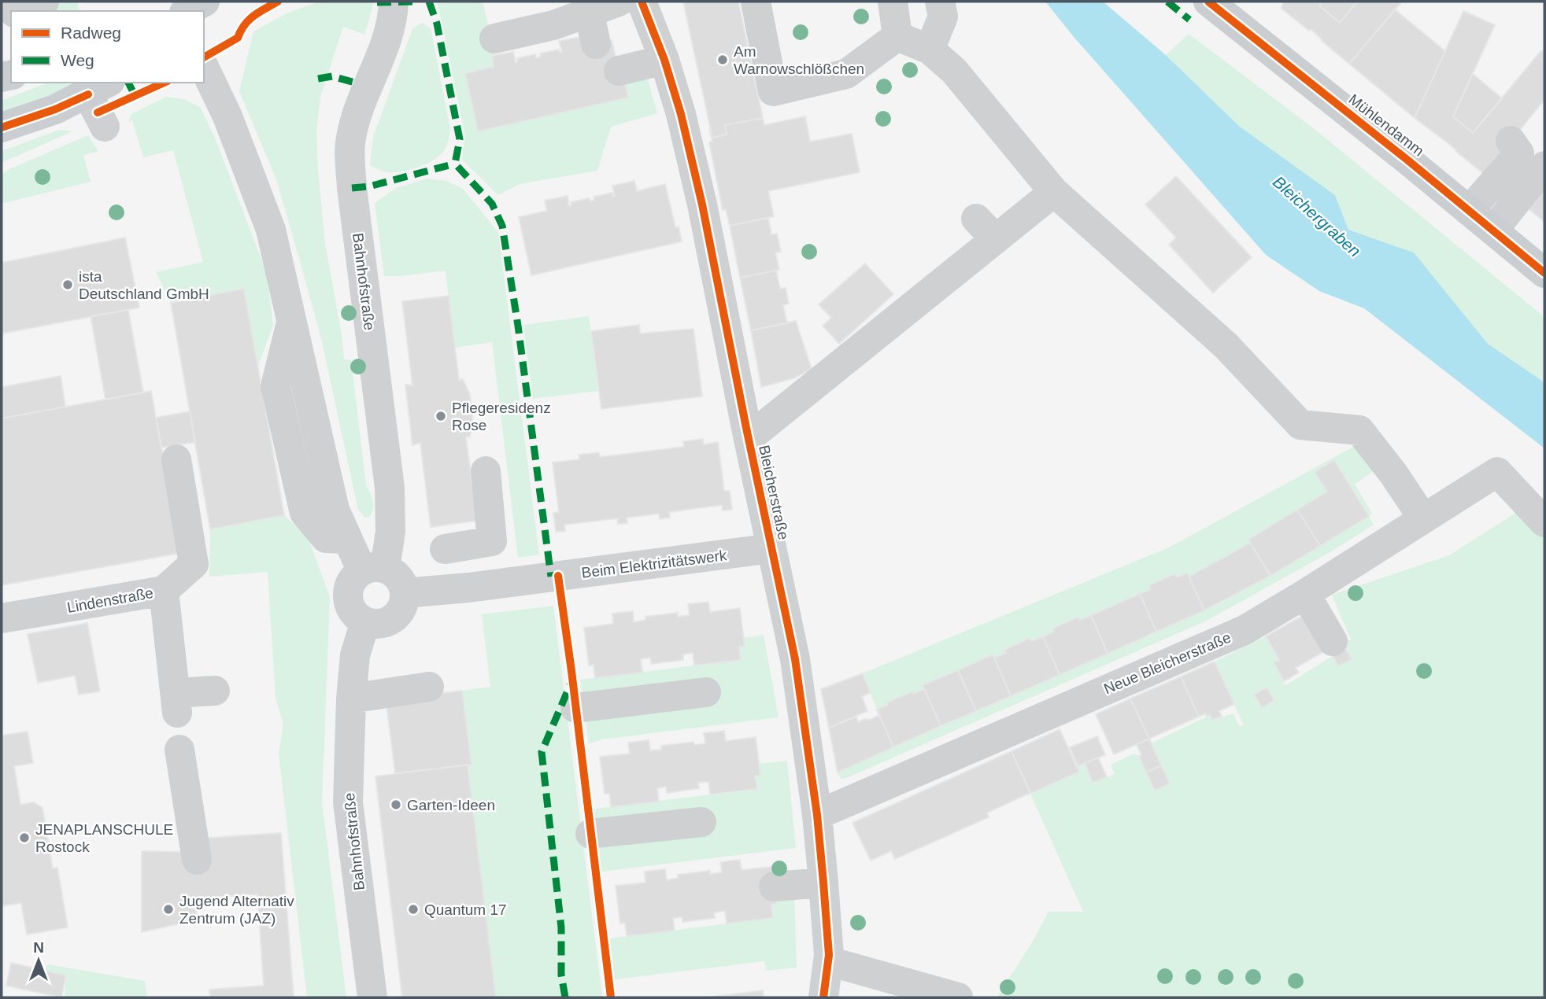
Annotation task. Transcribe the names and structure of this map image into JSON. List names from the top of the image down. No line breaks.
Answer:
{"streets":{"main road":["Mühlendamm"],"street":["Bahnhofstraße","Bleicherstraße","Beim Elektrizitätswerk","Lindenstraße","Neue Bleicherstraße"]},"crossings":[["Bahnhofstraße","Beim Elektrizitätswerk"],["Bleicherstraße","Beim Elektrizitätswerk"],["Bleicherstraße","Neue Bleicherstraße"]],"water":["Bleichergraben"],"places":["Am Warnowschlößchen","ista Deutschland GmbH","Pflegeresidenz Rose","Garten-Ideen","JENAPLANSCHULE Rostock","Jugend Alternativ Zentrum (JAZ)","Quantum 17"],"legend":["Radweg","Weg"],"north":"top"}
